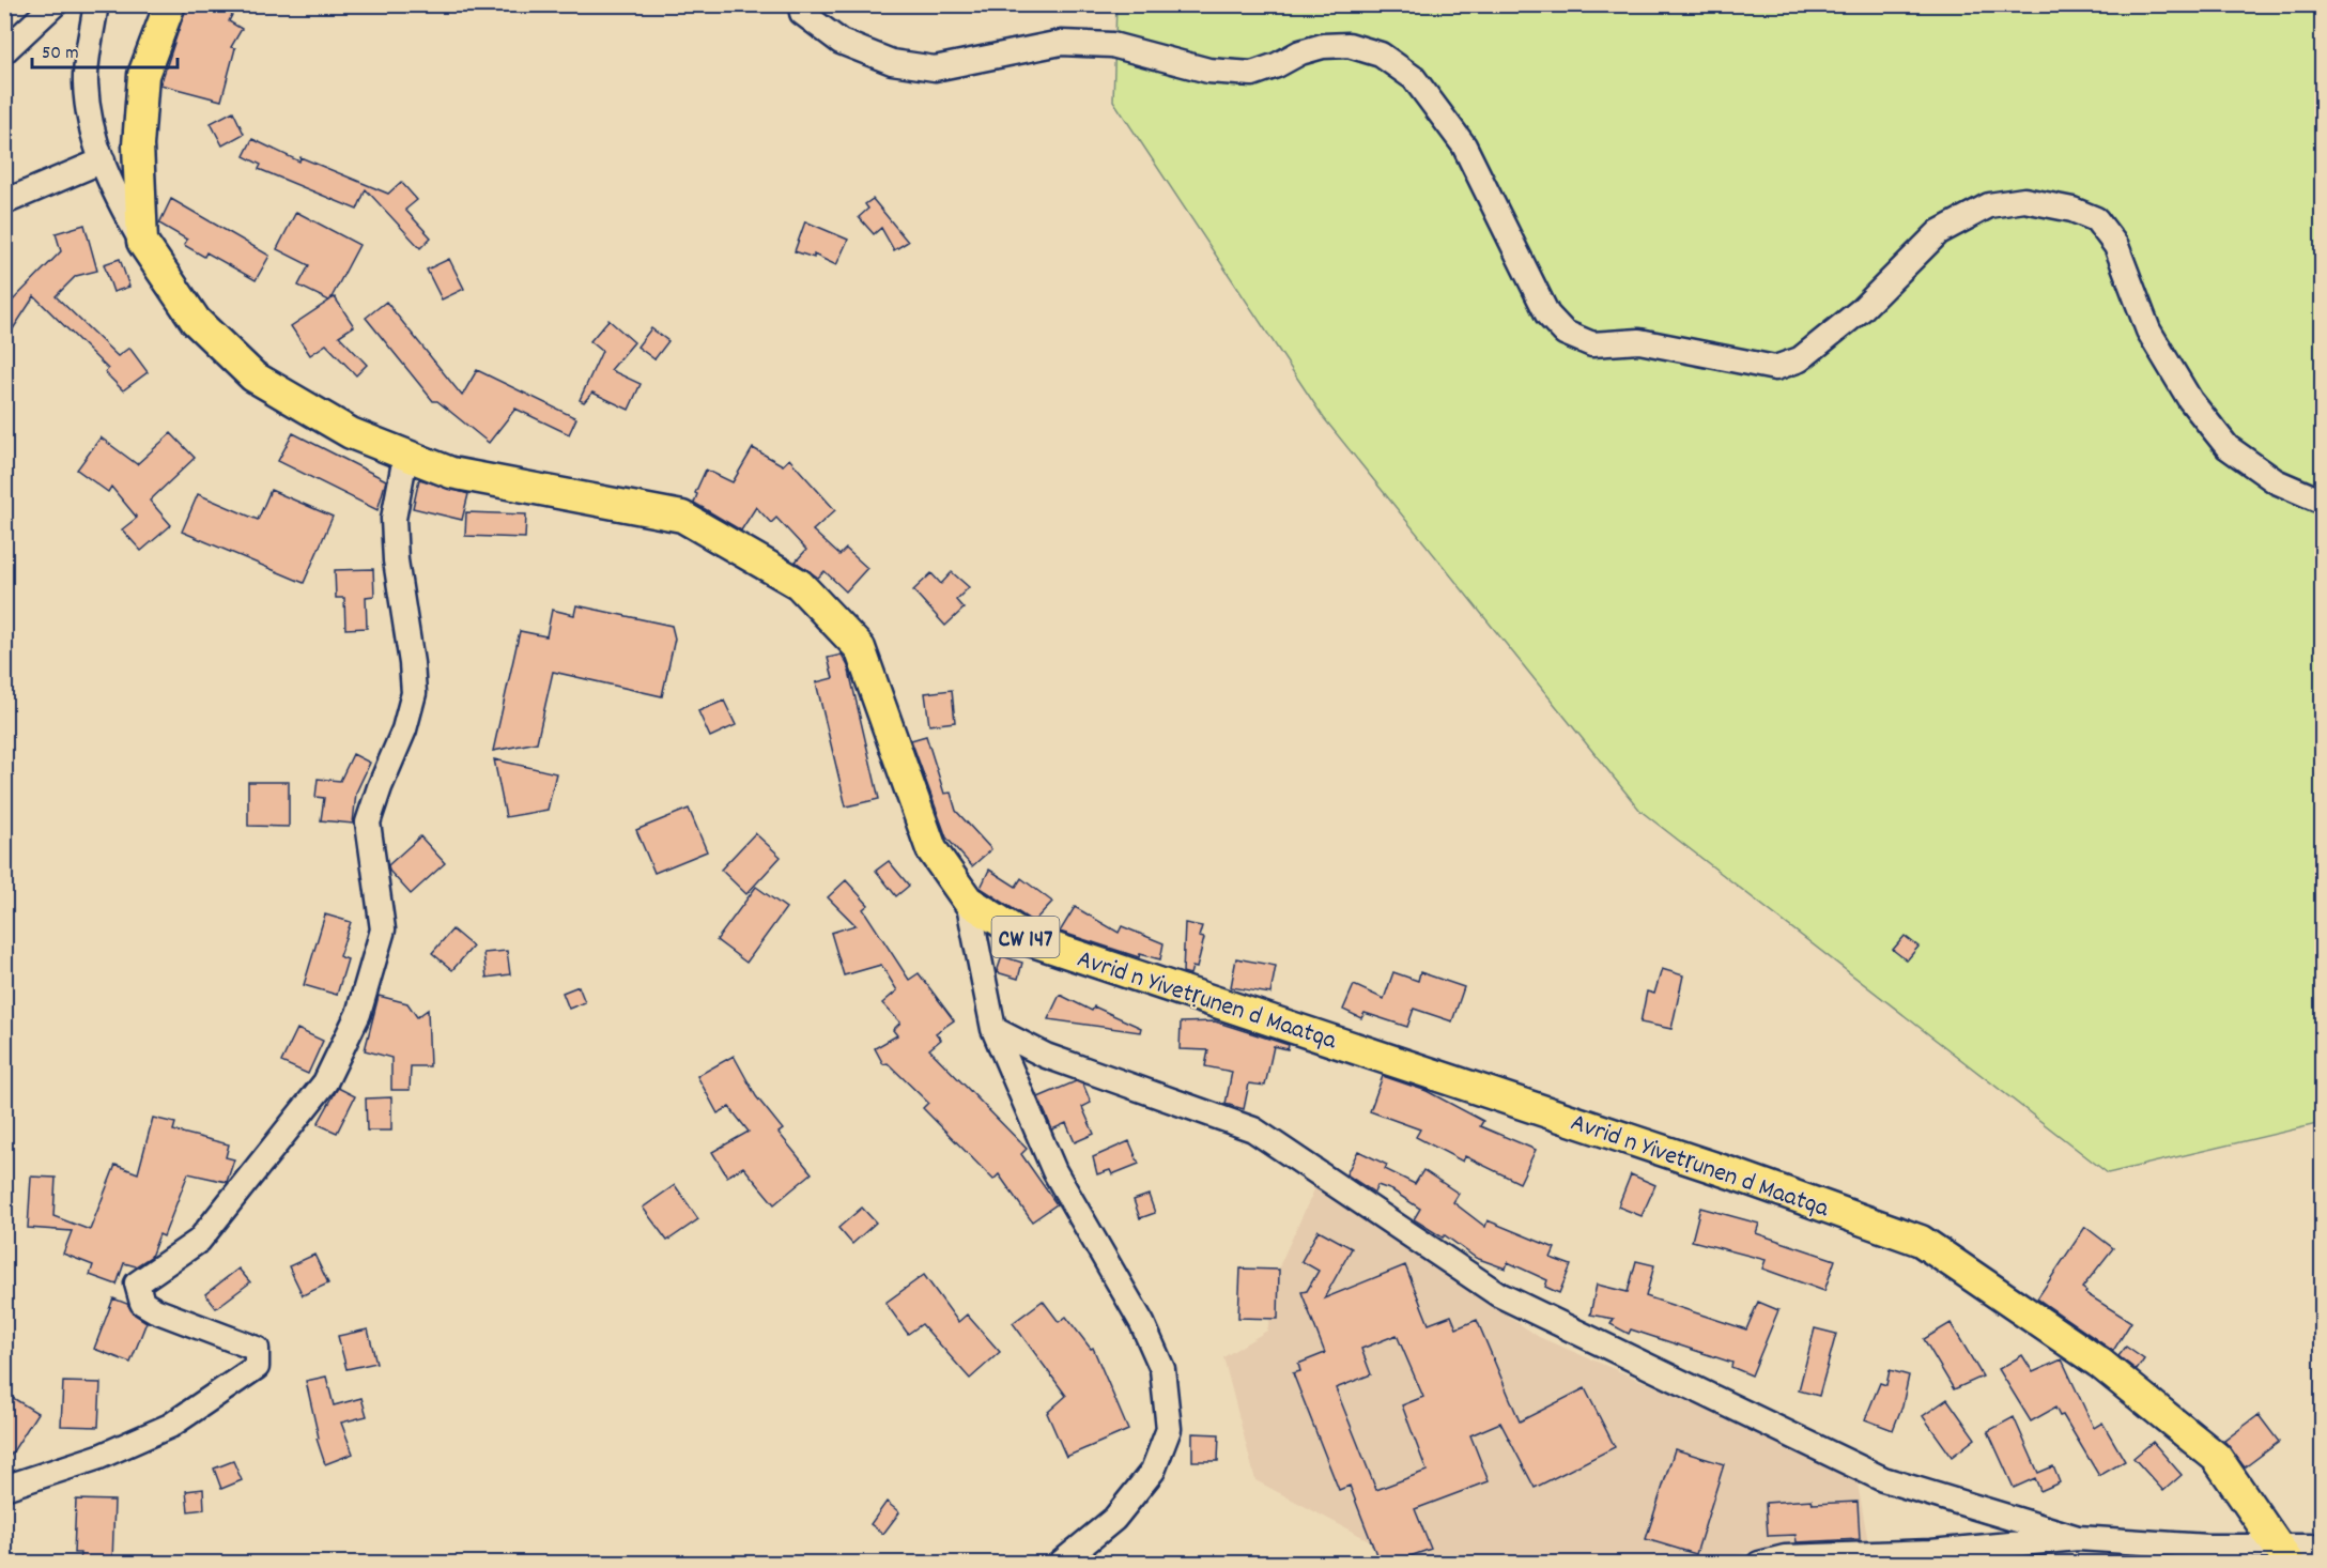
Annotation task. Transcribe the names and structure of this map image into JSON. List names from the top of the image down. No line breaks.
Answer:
{"streets":{"main road":["CW 147","Avrid n Yivetṛunen d Maatqa"]},"scale_bar":"50 m"}
